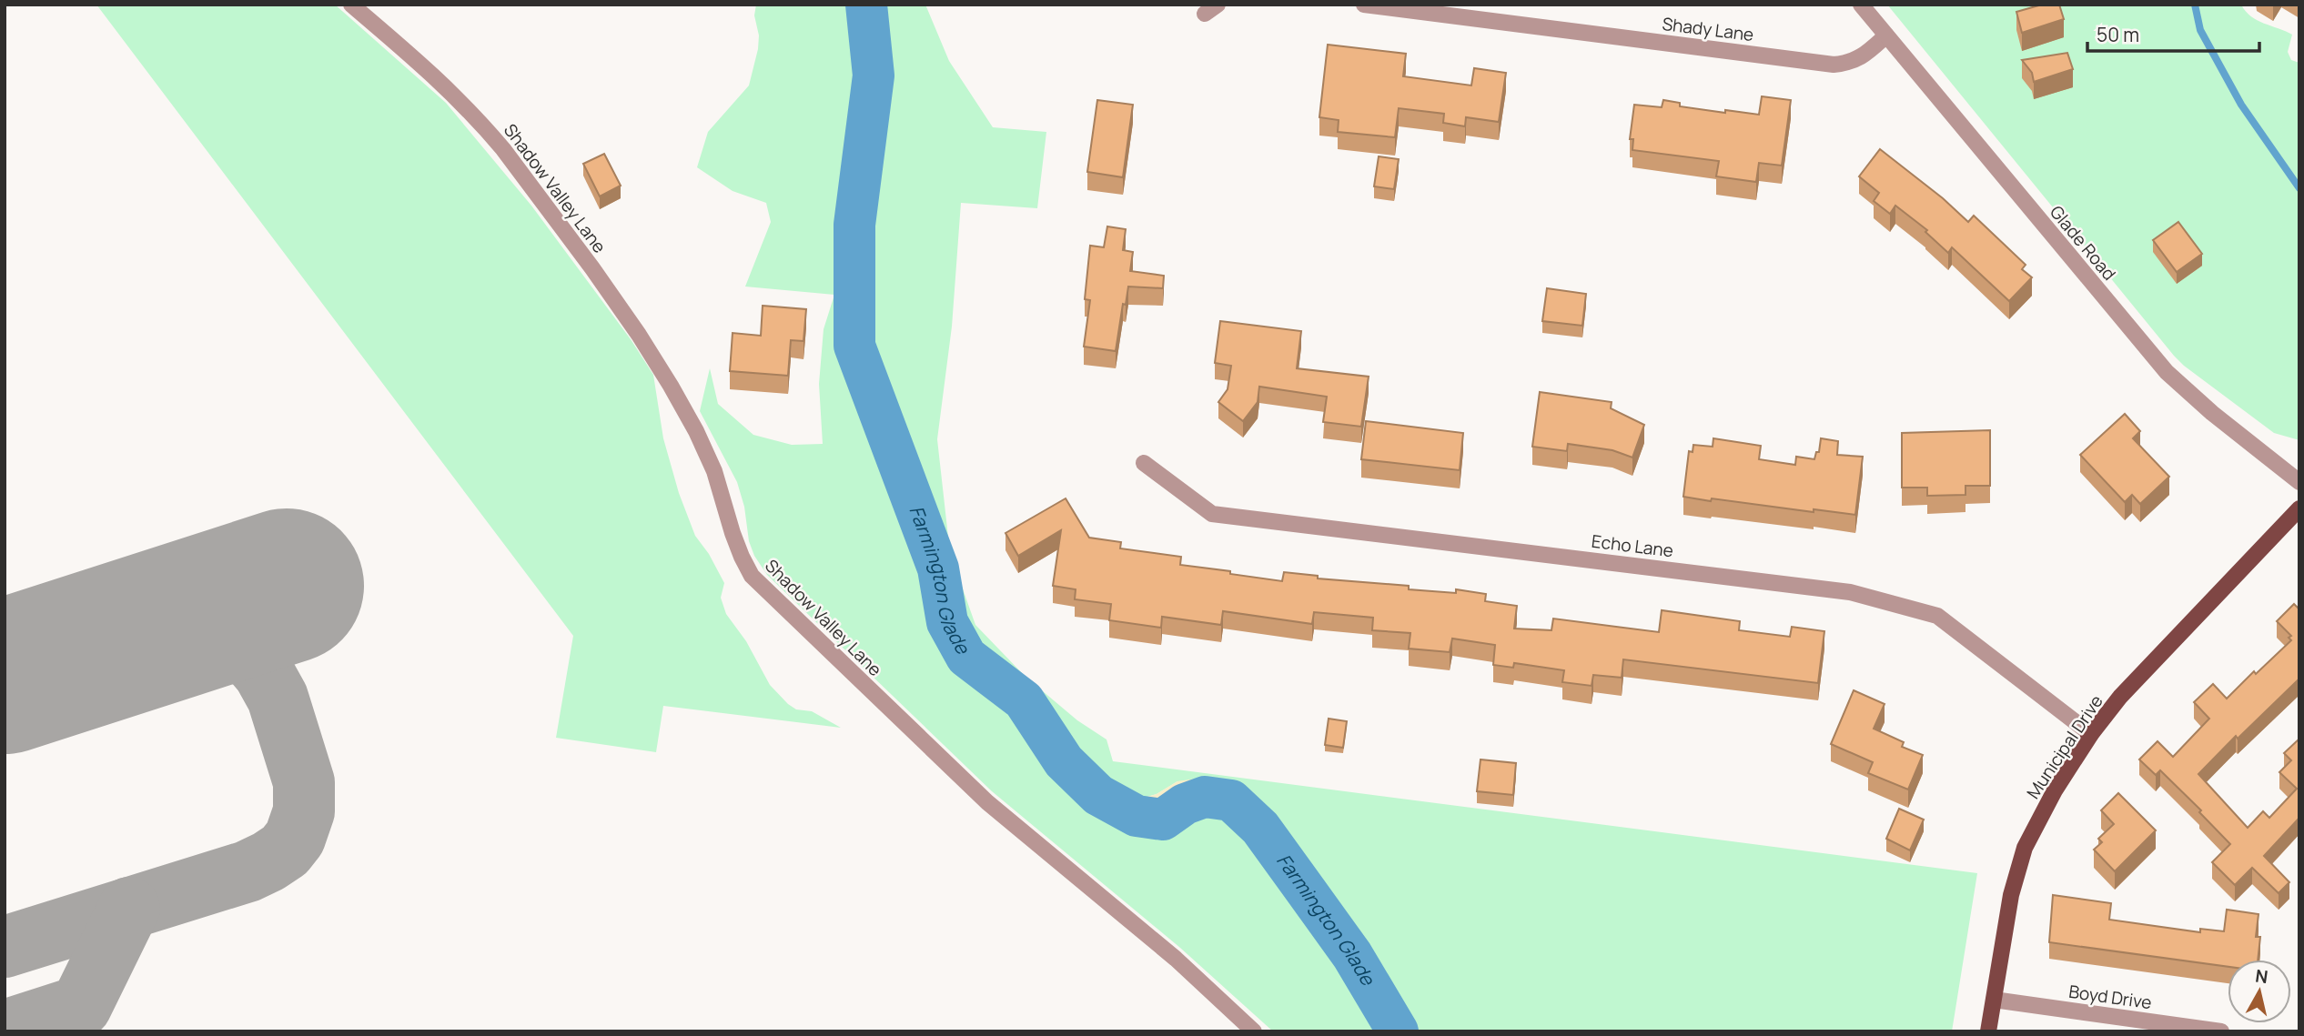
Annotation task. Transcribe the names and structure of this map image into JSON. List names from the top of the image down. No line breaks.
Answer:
{"streets":{"main road":["Municipal Drive"],"street":["Shady Lane","Shadow Valley Lane","Glade Road","Echo Lane","Boyd Drive"]},"crossings":[["Shady Lane","Glade Road"],["Echo Lane","Municipal Drive"],["Municipal Drive","Boyd Drive"]],"water":["Farmington Glade"],"scale_bar":"50 m","north":"top"}
